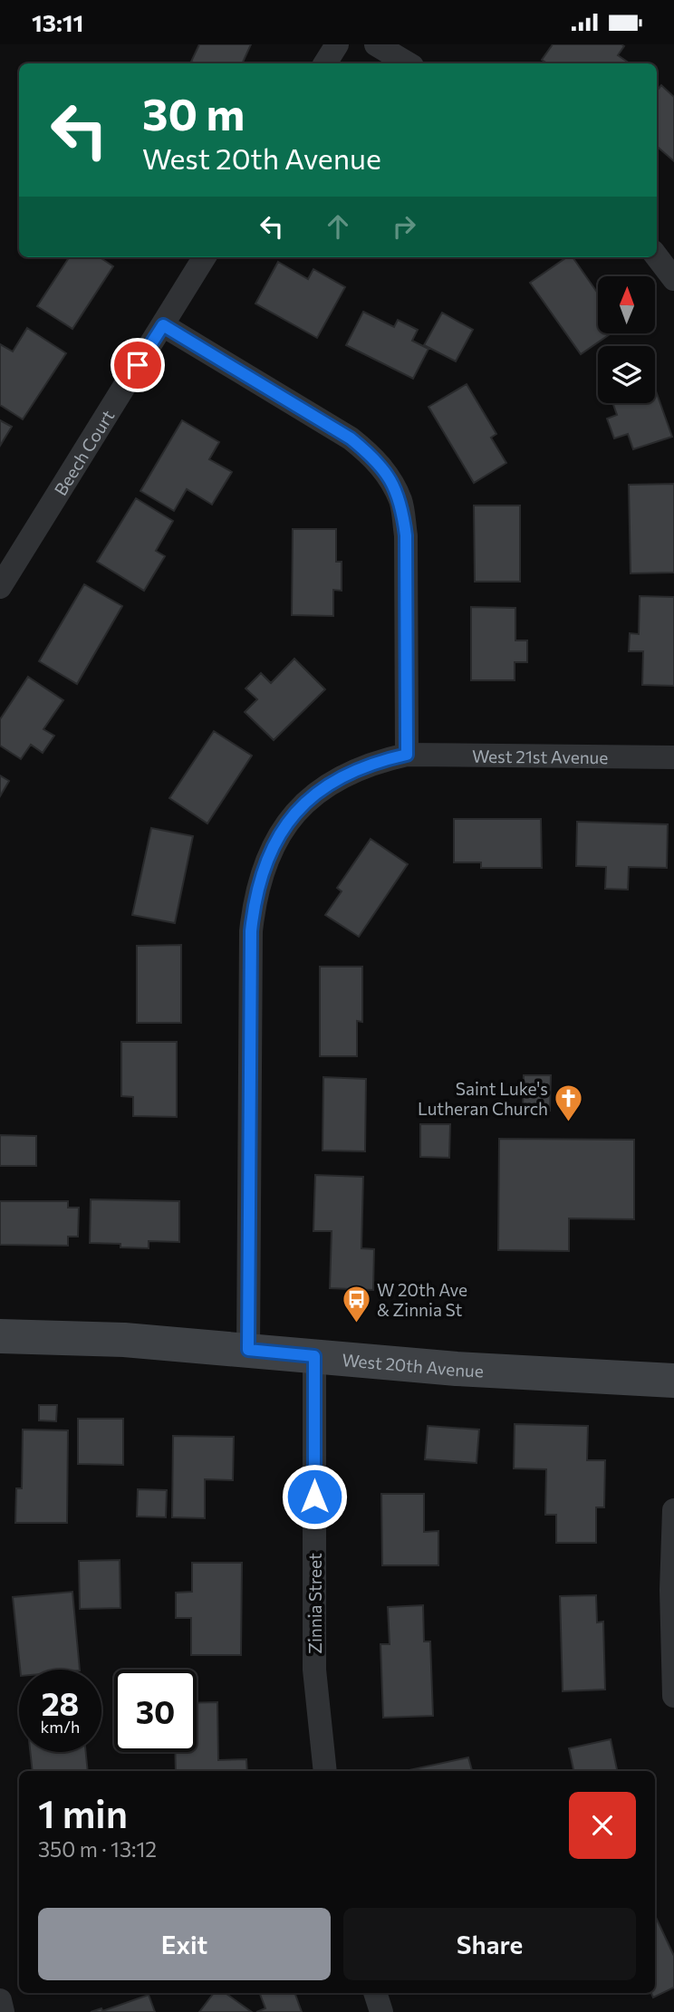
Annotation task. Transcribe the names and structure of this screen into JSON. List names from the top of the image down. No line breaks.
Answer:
{"streets":{"street":["Beech Court","West 21st Avenue","West 20th Avenue","Zinnia Street"]},"crossings":[["West 21st Avenue","West 20th Avenue"],["West 20th Avenue","Zinnia Street"]],"places":{"church":["Saint Luke's Lutheran Church"],"bus stop":["W 20th Ave & Zinnia St"]},"north":"top","page":{"status":"13:11","turn":["30 m","West 20th Avenue"],"speed":"28 km/h","limit":"30","heading":["1 min","350 m · 13:12"],"buttons":["Exit","Share"]}}
